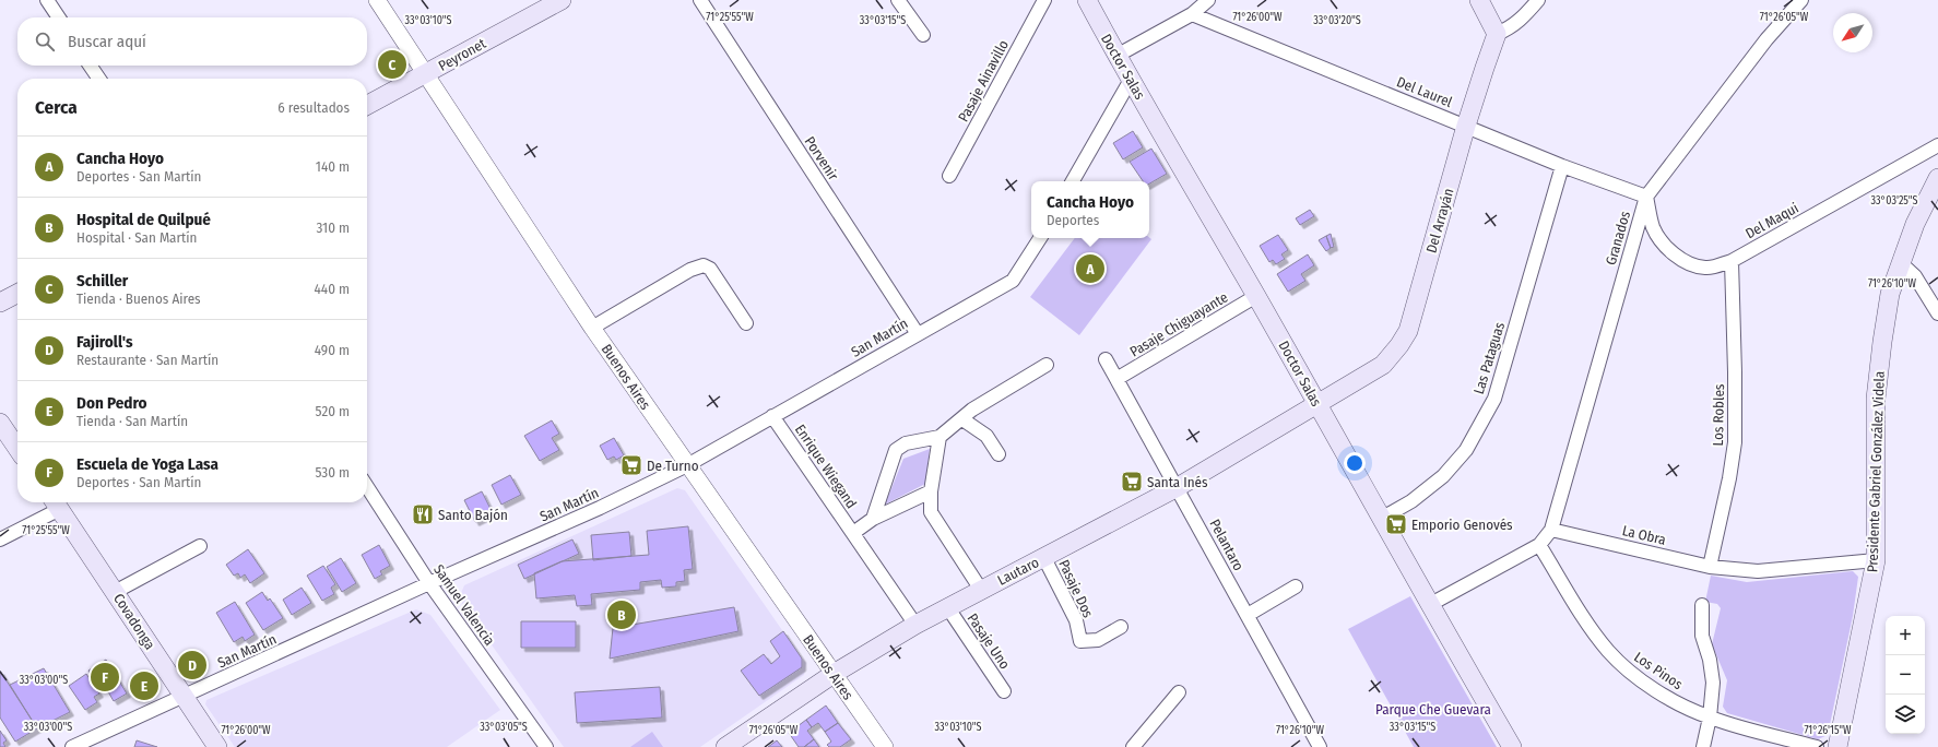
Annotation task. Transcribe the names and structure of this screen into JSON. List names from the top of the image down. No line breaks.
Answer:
{"streets":{"main road":["Peyronet","Doctor Salas","Del Arrayán","Presidente Gabriel González Videla","Lautaro","Covadonga"],"street":["Pasaje Ainavillo","Del Laurel","Porvenir","Del Maqui","Granados","Pasaje Chiguayante","San Martín","Las Pataguas","Buenos Aires","Los Robles","Enrique Wiegand","La Obra","Pelantaro","Pasaje Dos","Samuel Valencia","Pasaje Uno","Los Pinos"]},"crossings":[["Peyronet","Buenos Aires"],["Doctor Salas","Del Arrayán"],["Doctor Salas","Pasaje Chiguayante"],["Doctor Salas","Las Pataguas"],["Doctor Salas","Lautaro"],["Del Laurel","Del Arrayán"],["Del Laurel","Del Maqui"],["Del Laurel","Granados"],["Del Laurel","Las Pataguas"],["Porvenir","San Martín"],["Del Arrayán","Lautaro"],["Del Maqui","Granados"],["Del Maqui","Los Robles"],["Granados","La Obra"],["Pasaje Chiguayante","Pelantaro"],["San Martín","Buenos Aires"],["San Martín","Enrique Wiegand"],["San Martín","Samuel Valencia"],["San Martín","Covadonga"],["Buenos Aires","Lautaro"],["Los Robles","La Obra"],["Enrique Wiegand","Lautaro"],["Presidente Gabriel González Videla","La Obra"],["Pelantaro","Lautaro"],["Lautaro","Pasaje Dos"],["Lautaro","Pasaje Uno"]],"parks":["Parque Che Guevara"],"places":{"supermarket":["De Turno","Santa Inés","Emporio Genovés"],"restaurant":["Santo Bajón"]},"north":"bottom left","page":{"search":"Buscar aquí","pins":["C","A","B","D","F","E"],"heading":["Cerca","6 resultados"],"list":[{"mark":"A","name":"Cancha Hoyo","note":"Deportes · San Martín","value":"140 m"},{"mark":"B","name":"Hospital de Quilpué","note":"Hospital · San Martín","value":"310 m"},{"mark":"C","name":"Schiller","note":"Tienda · Buenos Aires","value":"440 m"},{"mark":"D","name":"Fajiroll's","note":"Restaurante · San Martín","value":"490 m"},{"mark":"E","name":"Don Pedro","note":"Tienda · San Martín","value":"520 m"},{"mark":"F","name":"Escuela de Yoga Lasa","note":"Deportes · San Martín","value":"530 m"}],"popup":["Cancha Hoyo","Deportes"],"map_buttons":["+","−"]},"coordinates":["71°25'55\"W","71°26'00\"W","71°26'05\"W","33°03'10\"S","33°03'15\"S","33°03'20\"S","33°03'25\"S","71°26'10\"W","33°03'00\"S","33°03'05\"S","71°26'15\"W"]}
